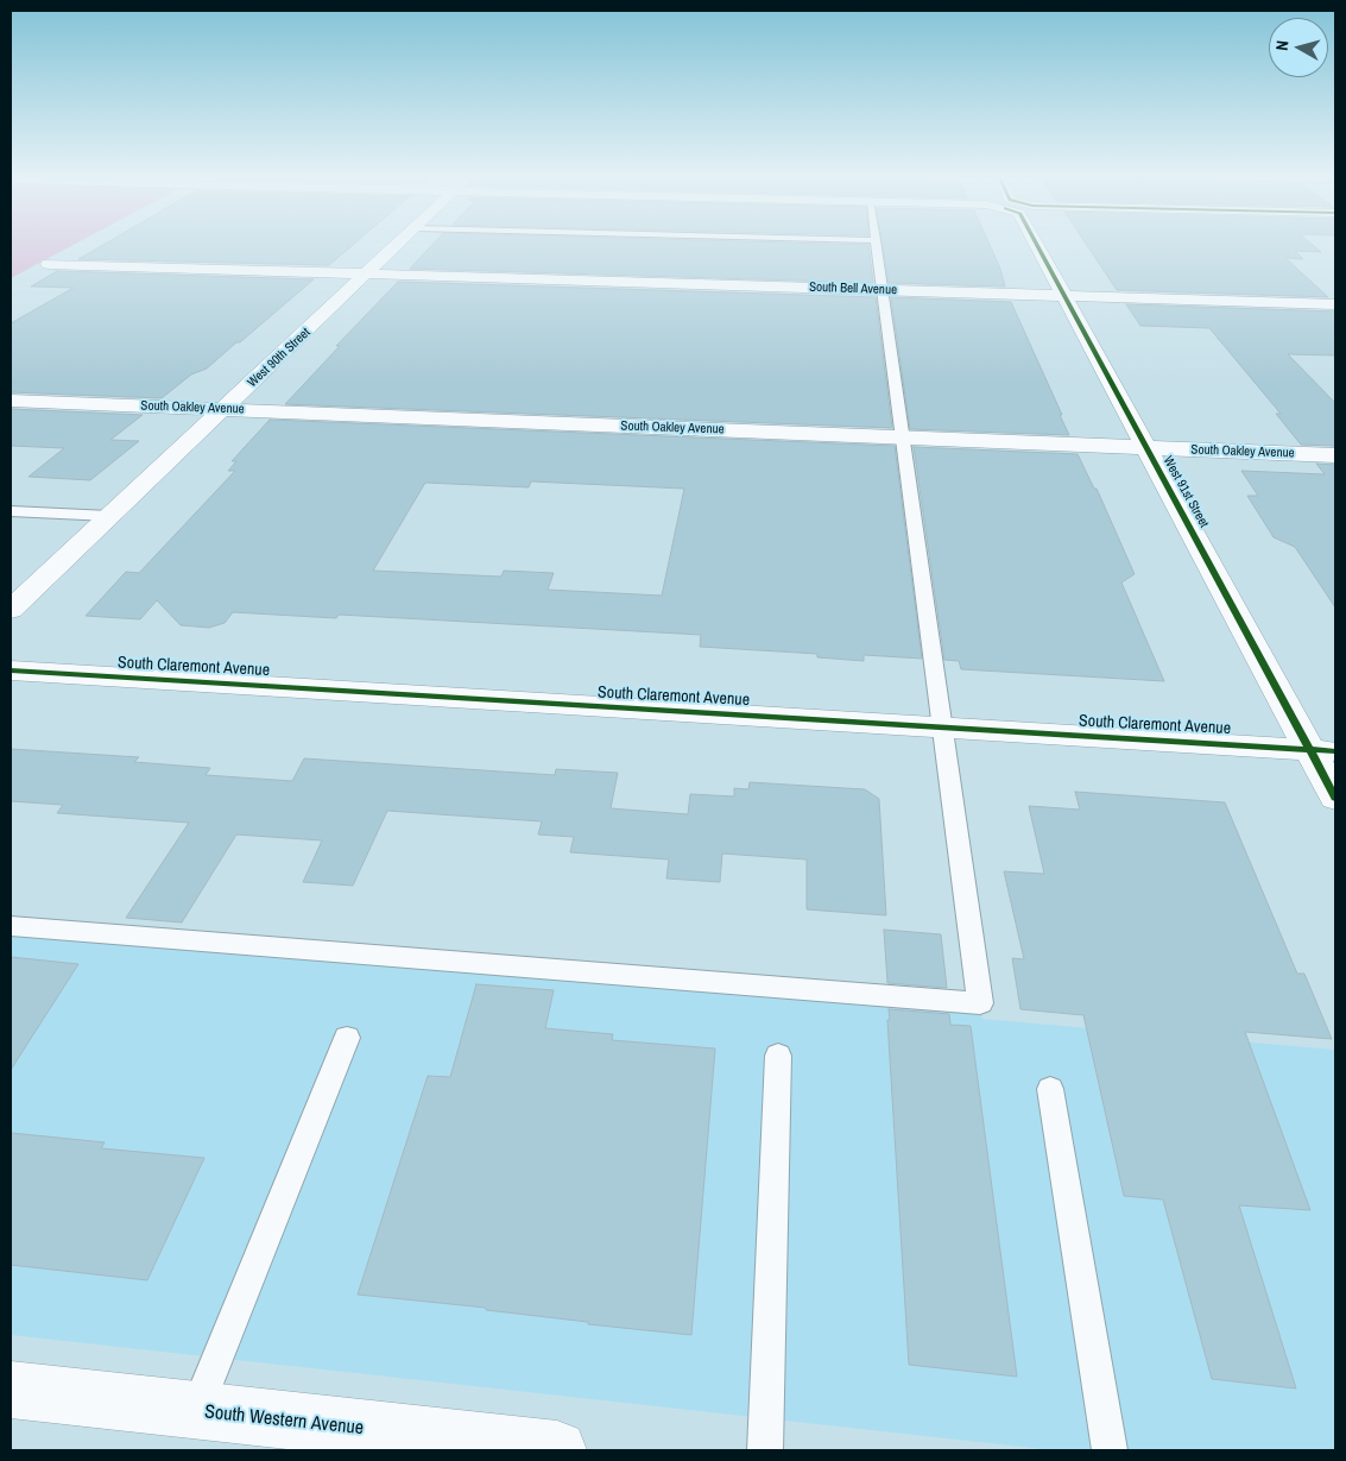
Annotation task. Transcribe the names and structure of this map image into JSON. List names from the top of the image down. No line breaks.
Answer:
{"streets":{"street":["South Bell Avenue","West 90th Street","South Oakley Avenue","West 91st Street","South Claremont Avenue","South Western Avenue"]},"crossings":[["South Bell Avenue","West 90th Street"],["South Bell Avenue","West 91st Street"],["West 90th Street","South Oakley Avenue"],["South Oakley Avenue","West 91st Street"],["West 91st Street","South Claremont Avenue"]],"north":"left"}
